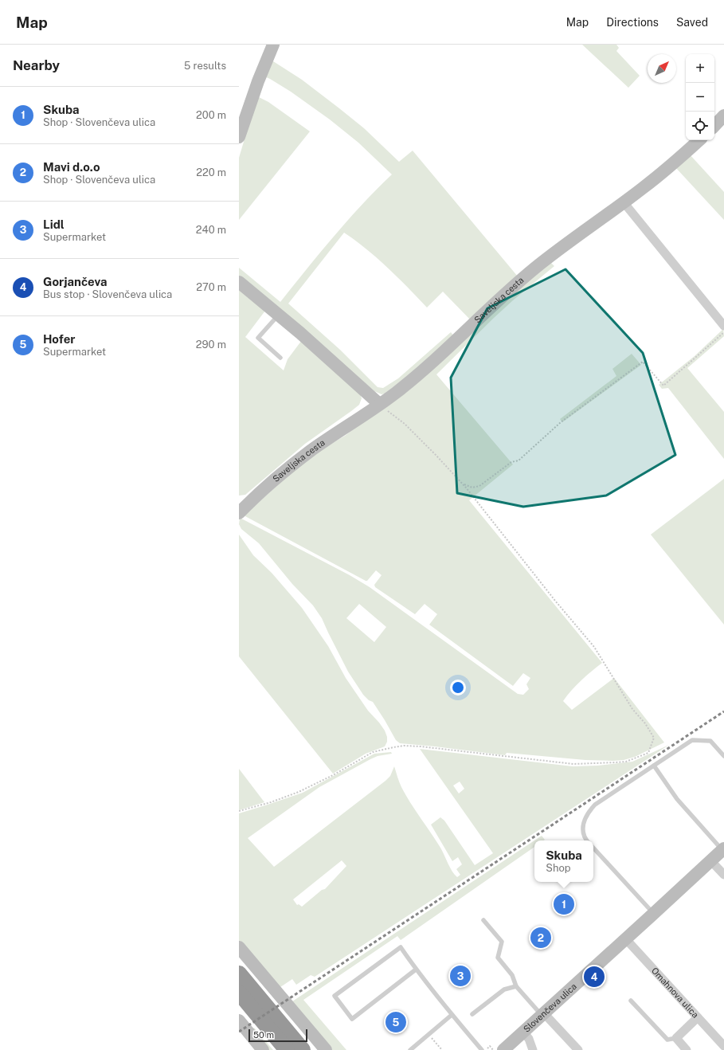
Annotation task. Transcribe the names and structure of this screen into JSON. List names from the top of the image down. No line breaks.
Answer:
{"streets":{"street":["Saveljska cesta","Omahnova ulica","Slovenčeva ulica"]},"crossings":[["Omahnova ulica","Slovenčeva ulica"]],"scale_bar":"50 m","north":"top right","page":{"header":"Map","nav":["Map","Directions","Saved"],"heading":["Nearby","5 results"],"map_buttons":["+","−"],"list":[{"mark":"1","name":"Skuba","note":"Shop · Slovenčeva ulica","value":"200 m"},{"mark":"2","name":"Mavi d.o.o","note":"Shop · Slovenčeva ulica","value":"220 m"},{"mark":"3","name":"Lidl","note":"Supermarket","value":"240 m"},{"mark":"4","name":"Gorjančeva","note":"Bus stop · Slovenčeva ulica","value":"270 m"},{"mark":"5","name":"Hofer","note":"Supermarket","value":"290 m"}],"popup":["Skuba","Shop"],"pins":["1","2","3","4","5"],"scale":"50 m"}}
